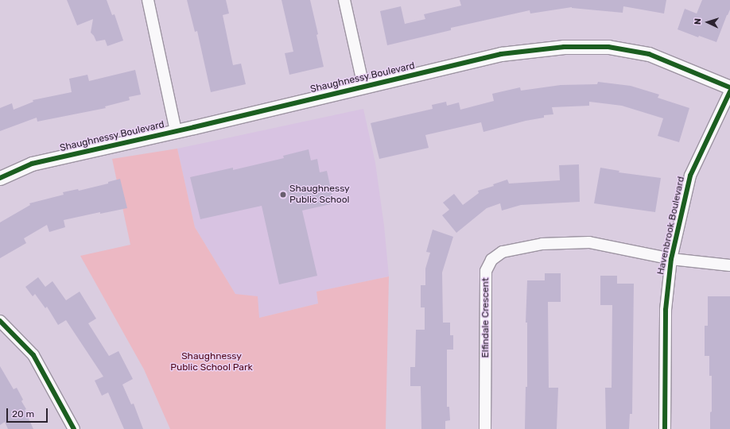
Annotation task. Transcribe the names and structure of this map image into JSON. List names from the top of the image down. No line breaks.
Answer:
{"streets":{"street":["Shaughnessy Boulevard","Havenbrook Boulevard","Elfindale Crescent"]},"crossings":[["Havenbrook Boulevard","Elfindale Crescent"]],"parks":["Shaughnessy Public School Park"],"places":["Shaughnessy Public School"],"scale_bar":"20 m","north":"left"}
